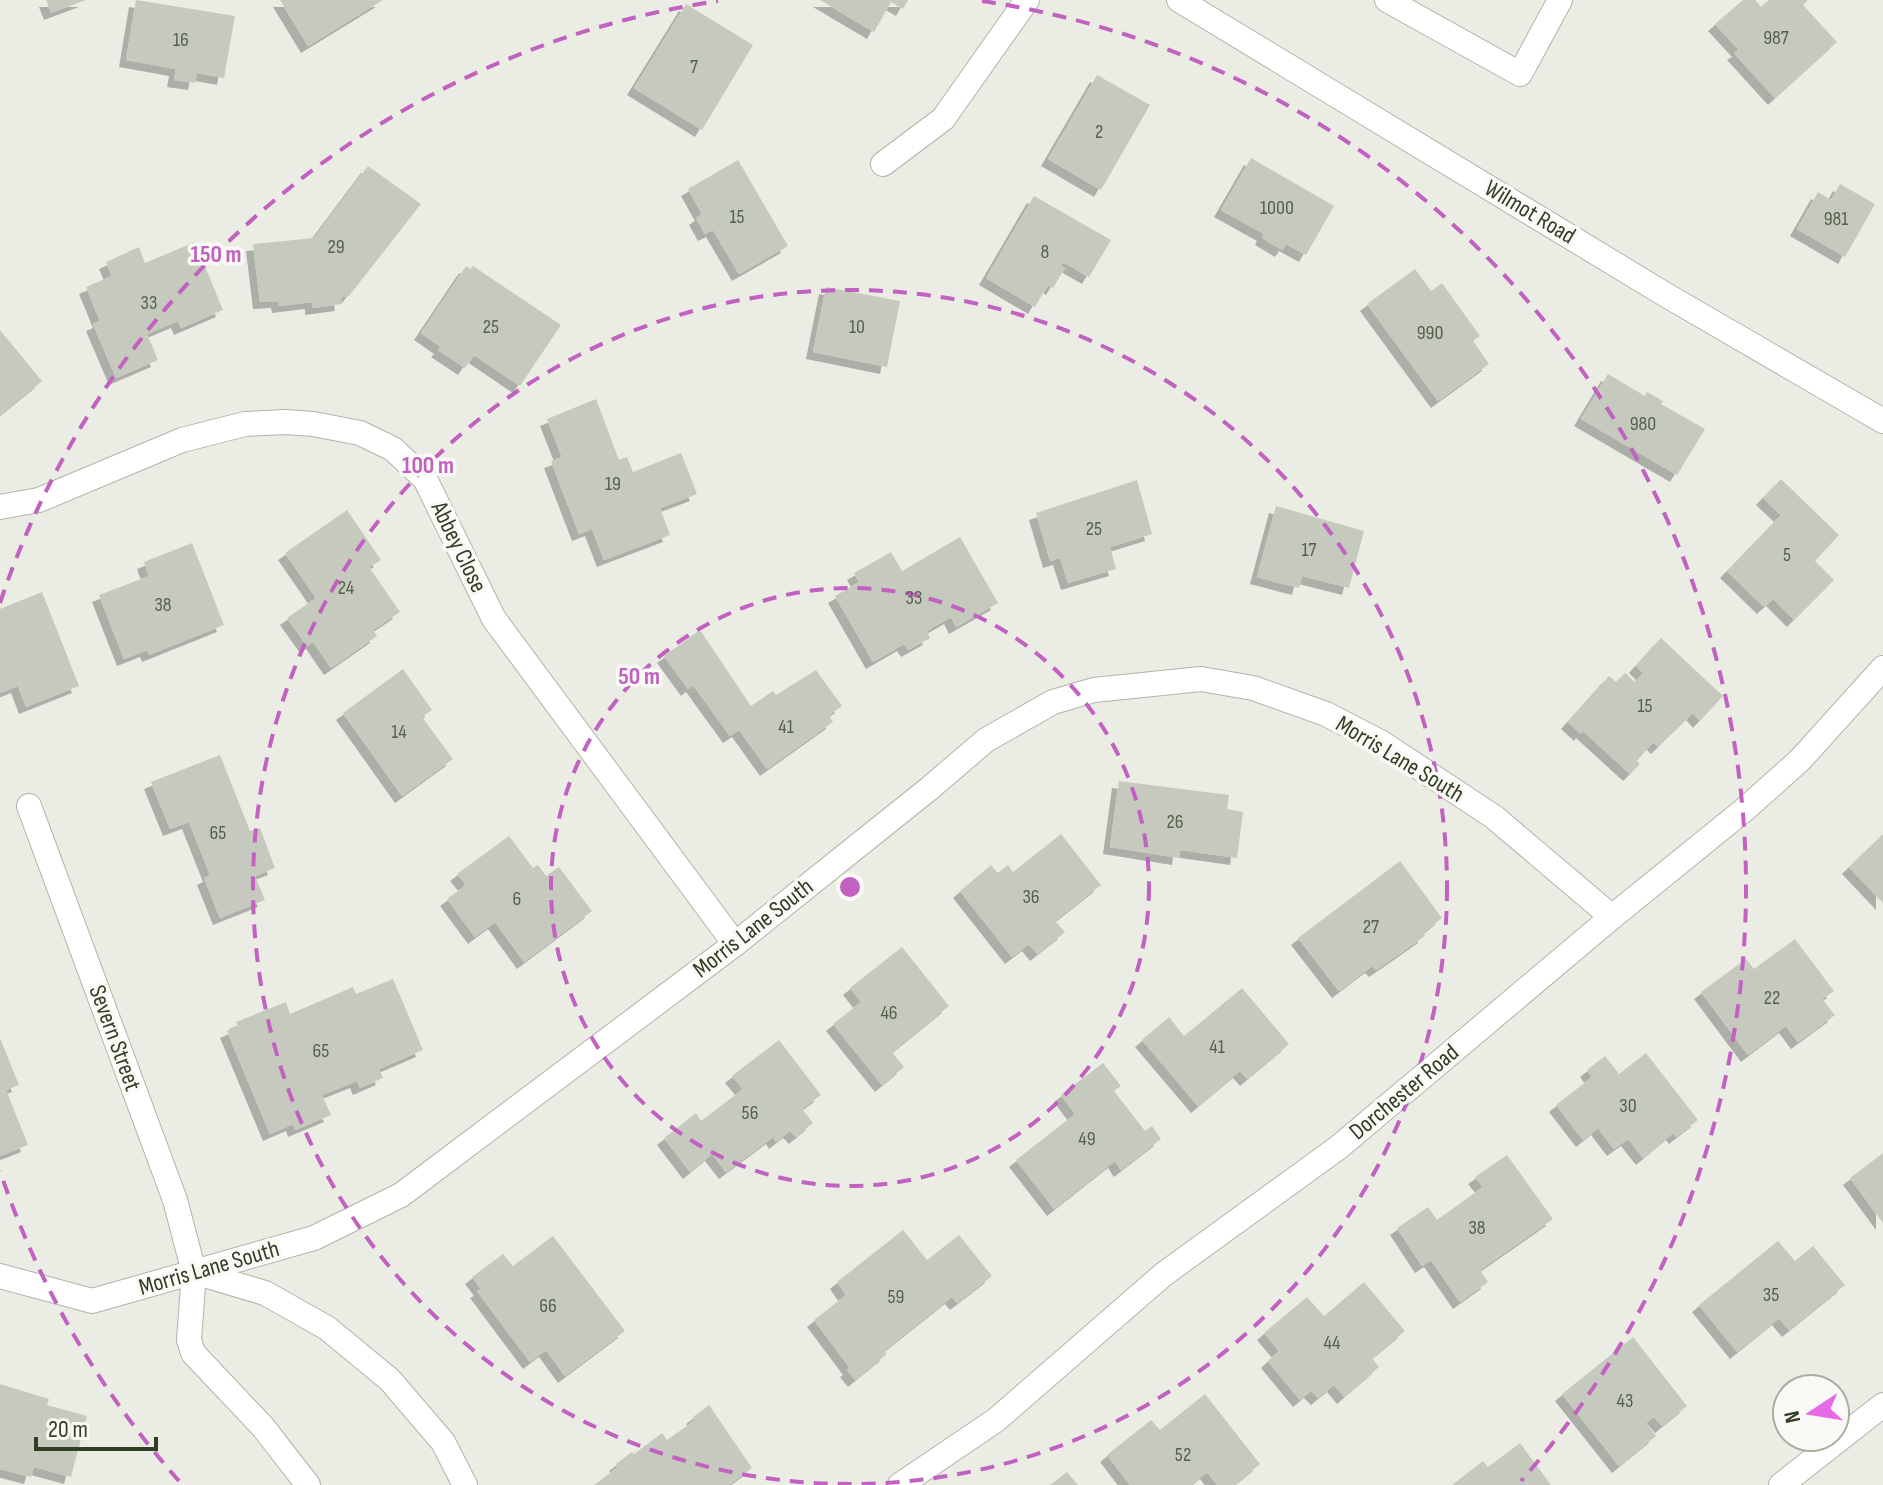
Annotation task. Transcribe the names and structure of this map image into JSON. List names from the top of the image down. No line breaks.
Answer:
{"streets":{"street":["Wilmot Road","Abbey Close","Morris Lane South","Severn Street","Dorchester Road"]},"crossings":[["Abbey Close","Morris Lane South"],["Morris Lane South","Severn Street"],["Morris Lane South","Dorchester Road"]],"house_numbers":["987","16","7","2","1000","15","981","29","8","33","25","10","990","980","19","25","17","5","24","33","38","15","41","14","26","65","36","6","27","22","46","41","65","30","56","49","38","35","59","66","44","43","52"],"scale_bar":"20 m","north":"left","rings":["150 m","100 m","50 m"]}
